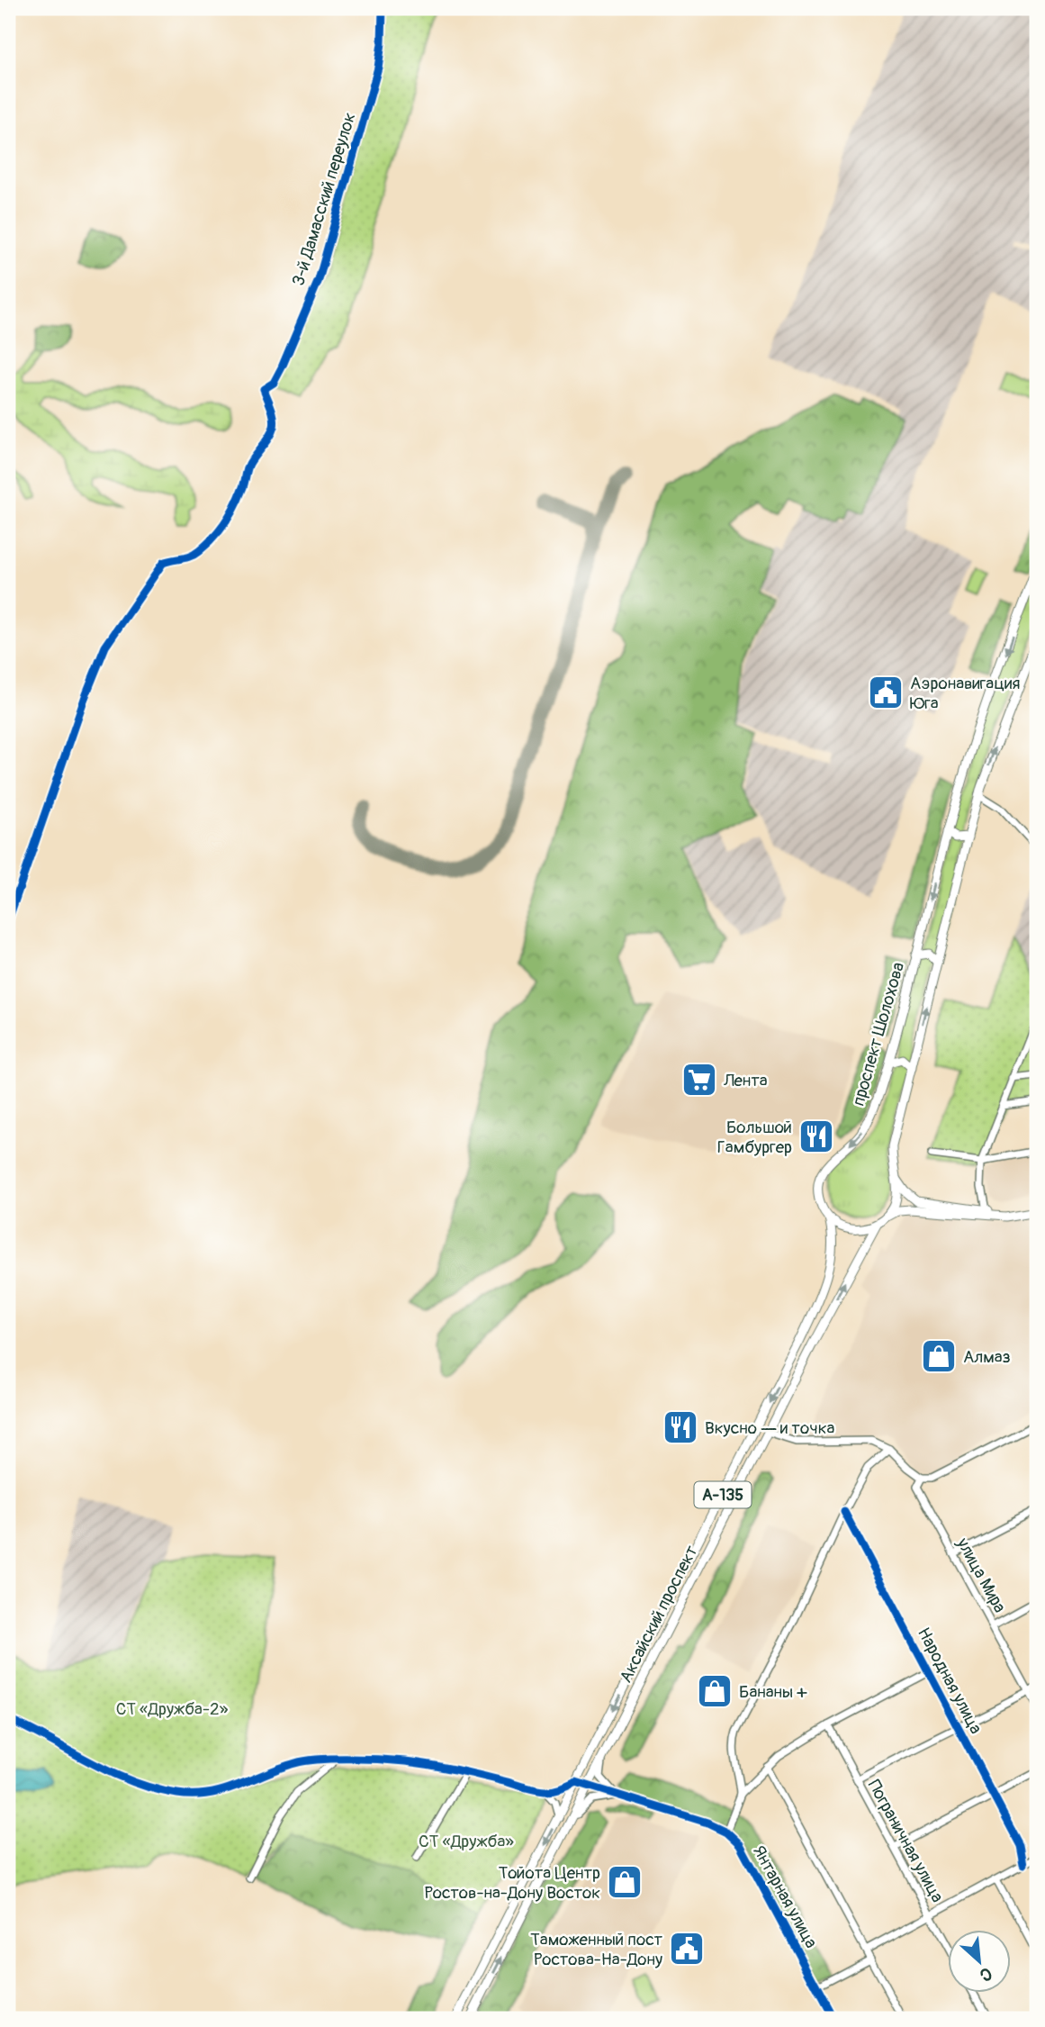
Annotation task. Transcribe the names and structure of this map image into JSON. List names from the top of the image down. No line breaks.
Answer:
{"streets":{"main road":["проспект Шолохова","А-135","Аксайский проспект"],"street":["3-й Дамасский переулок","улица Мира","Народная улица","Пограничная улица","Янтарная улица"]},"crossings":[["проспект Шолохова","Аксайский проспект"],["Аксайский проспект","Янтарная улица"]],"parks":["СТ «Дружба-2»","СТ «Дружба»"],"places":{"public building":["Аэронавигация Юга","Таможенный пост Ростова-На-Дону"],"supermarket":["Лента"],"restaurant":["Большой Гамбургер","Вкусно — и точка"],"shop":["Алмаз","Бананы +","Тойота Центр Ростов-на-Дону Восток"]},"north":"bottom right"}
